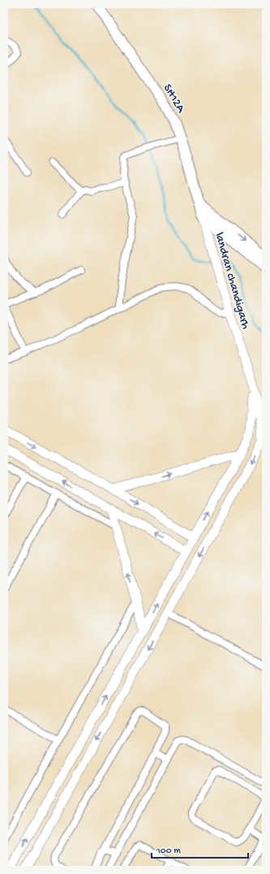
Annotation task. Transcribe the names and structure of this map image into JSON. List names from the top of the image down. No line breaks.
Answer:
{"streets":{"main road":["SH12A","landran chandigarh"]},"crossings":[["SH12A","landran chandigarh"]],"scale_bar":"100 m"}
